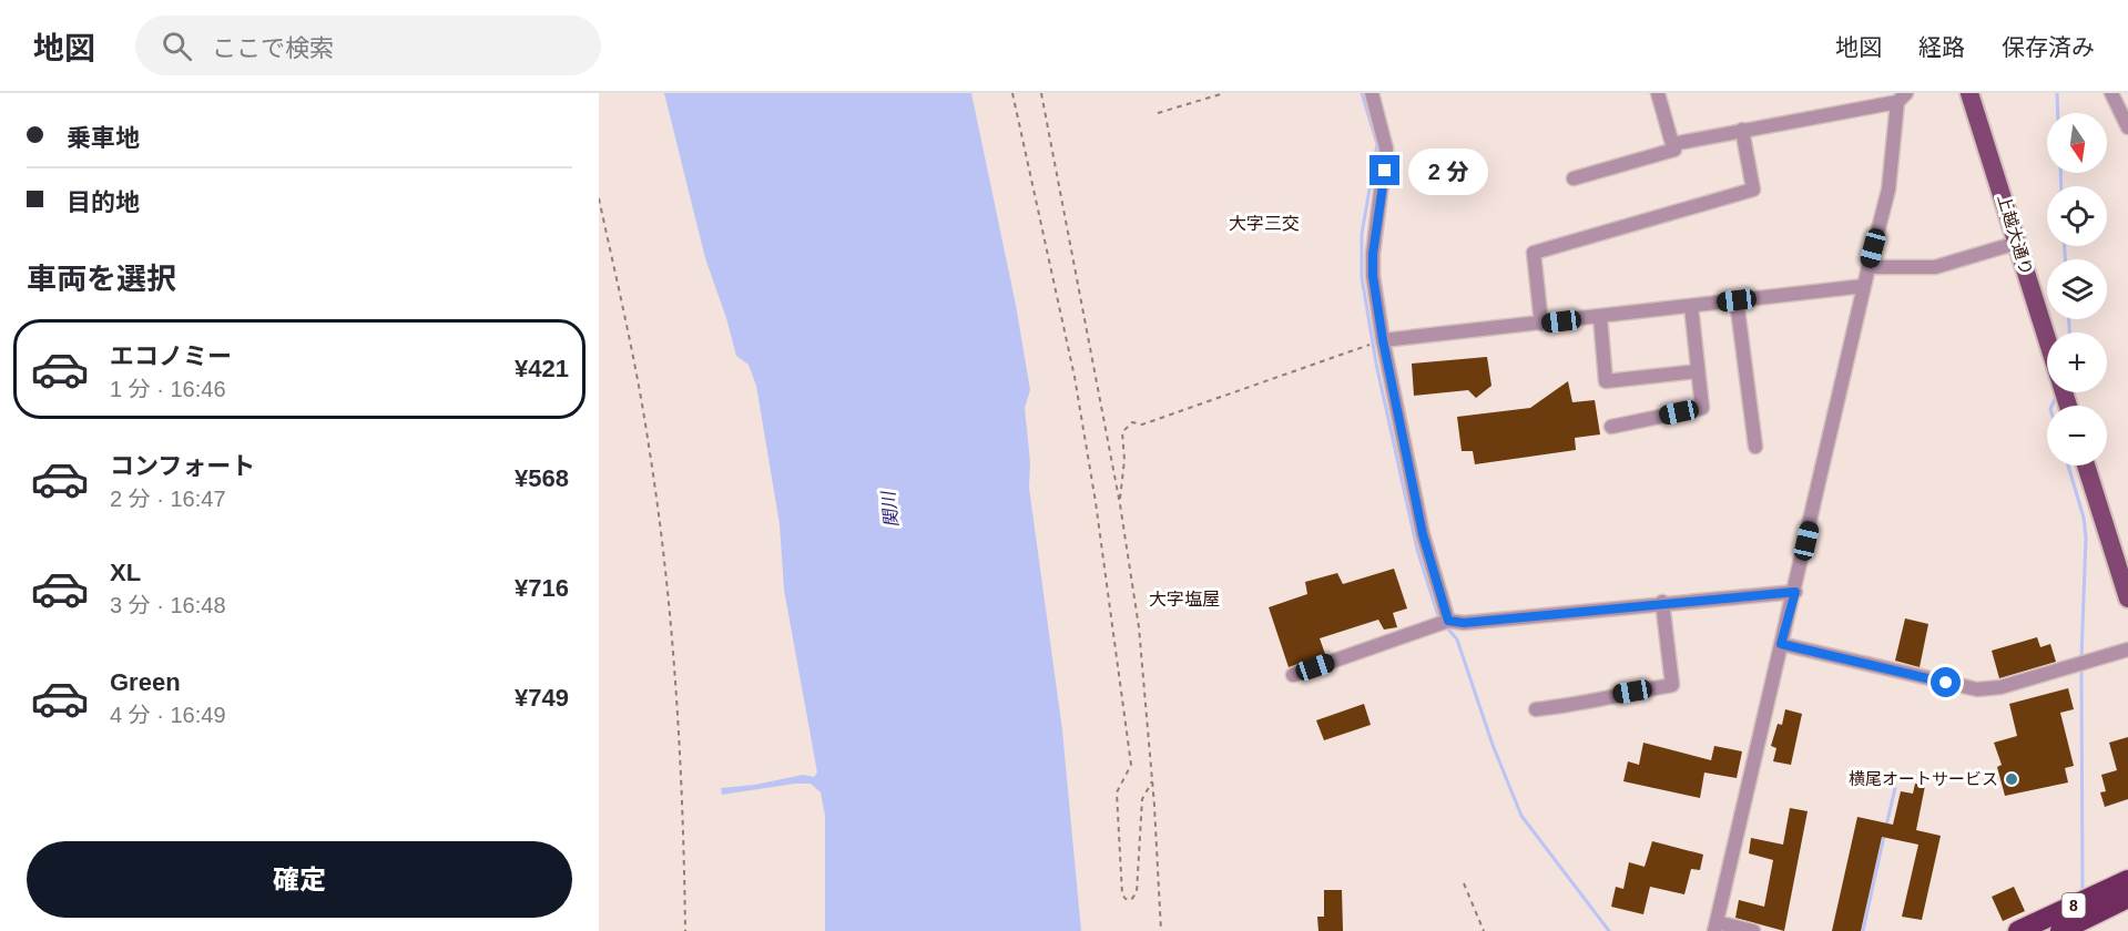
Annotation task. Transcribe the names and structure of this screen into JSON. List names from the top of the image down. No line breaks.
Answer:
{"streets":{"highway":["8"],"main road":["上越大通り"]},"districts":["大字三交","大字塩屋"],"water":["関川"],"places":["横尾オートサービス"],"north":"bottom","page":{"header":"地図","search":"ここで検索","nav":["地図","経路","保存済み"],"banner":["乗車地","目的地"],"map_buttons":["+","−"],"bubble":"2 分","heading":"車両を選択","list":[{"name":"エコノミー","note":"1 分 · 16:46","value":"¥421"},{"name":"コンフォート","note":"2 分 · 16:47","value":"¥568"},{"name":"XL","note":"3 分 · 16:48","value":"¥716"},{"name":"Green","note":"4 分 · 16:49","value":"¥749"}],"buttons":"確定"}}
